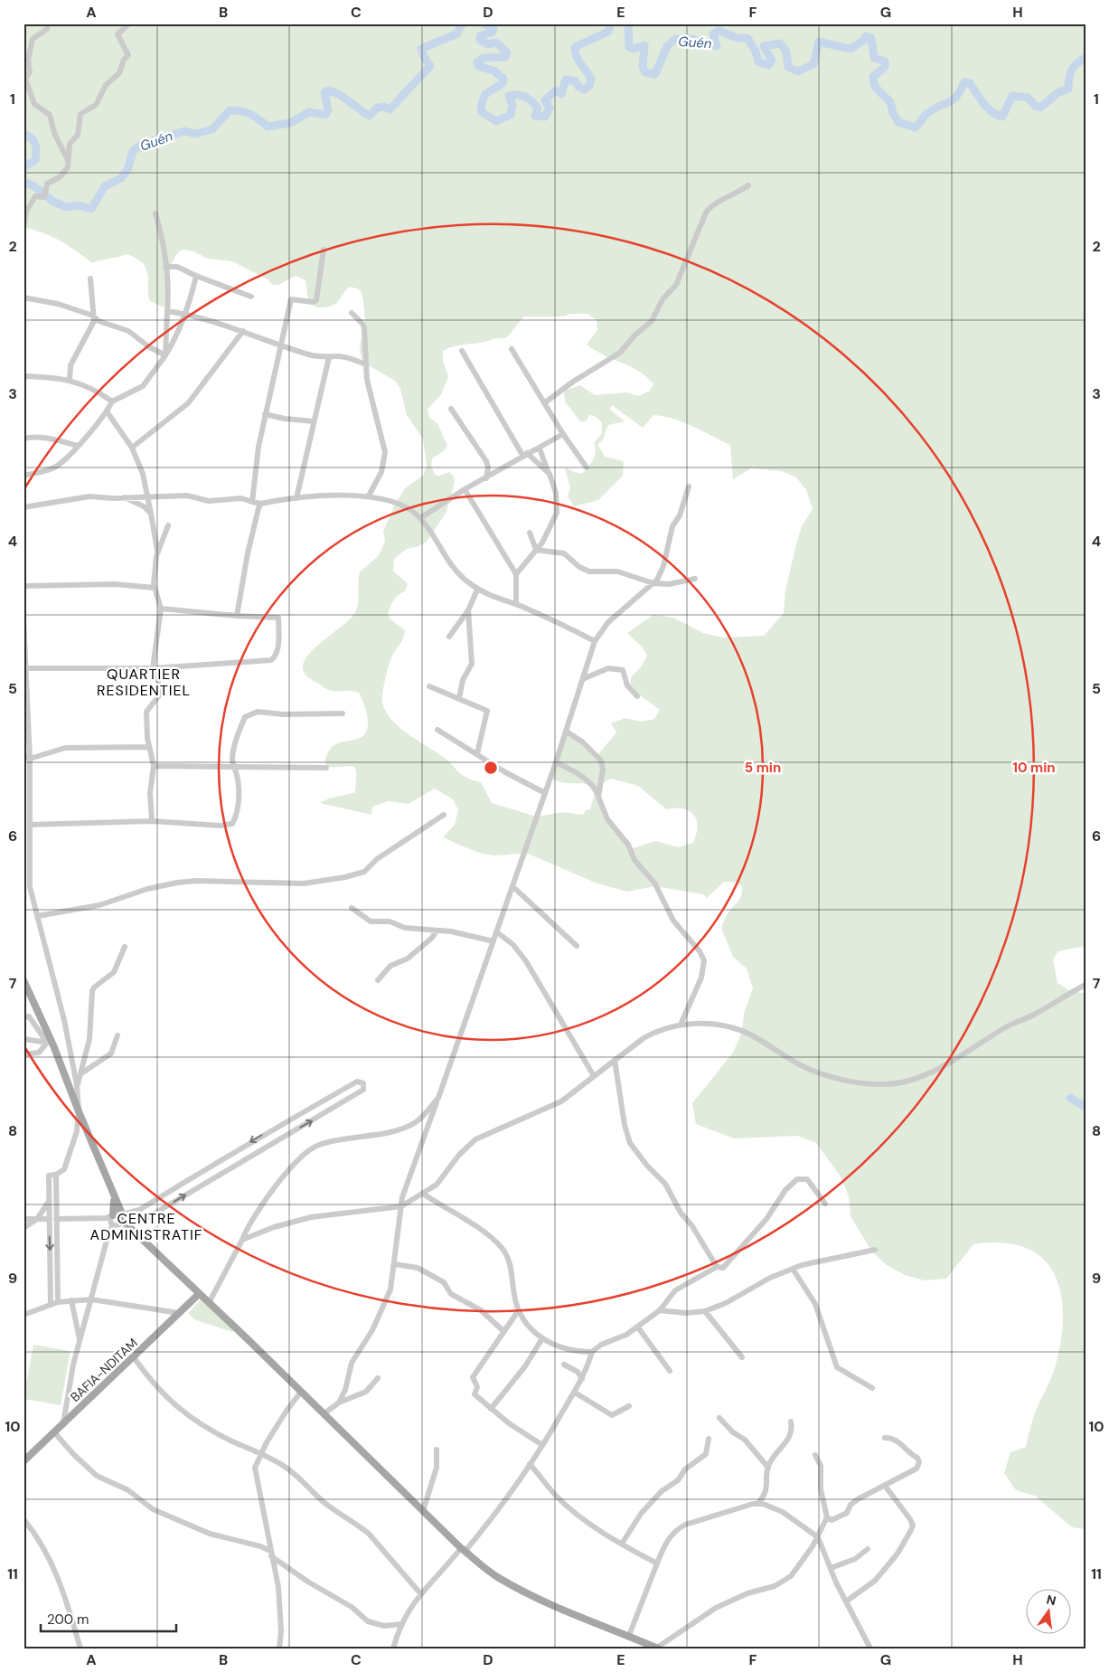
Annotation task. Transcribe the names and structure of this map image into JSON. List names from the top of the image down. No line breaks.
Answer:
{"streets":{"main road":["BAFIA-NDITAM"]},"districts":["QUARTIER RESIDENTIEL","CENTRE ADMINISTRATIF"],"water":["Guén"],"scale_bar":"200 m","north":"top","grid":{"columns":["A","B","C","D","E","F","G","H"],"rows":["1","2","3","4","5","6","7","8","9","10","11"]},"rings":["5 min","10 min"]}
